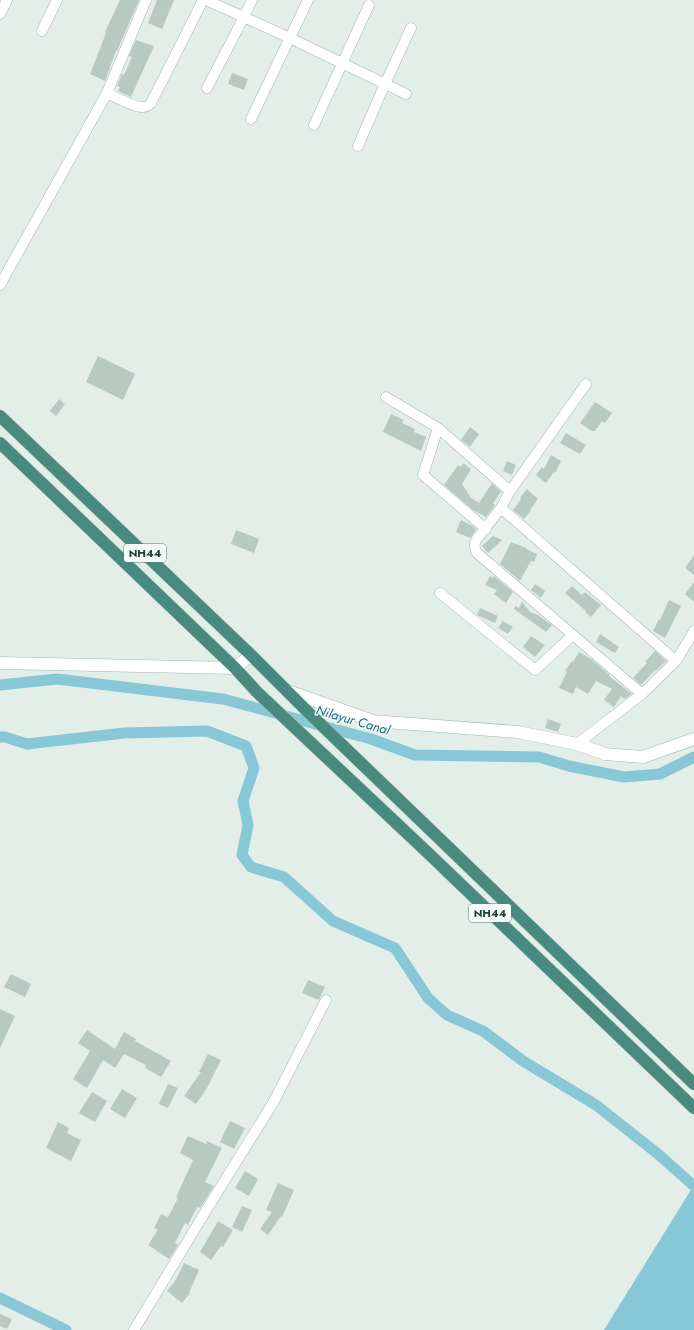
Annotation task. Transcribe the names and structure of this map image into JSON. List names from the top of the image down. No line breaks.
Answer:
{"streets":{"highway":["NH44"]},"water":["Nilayur Canal"]}
